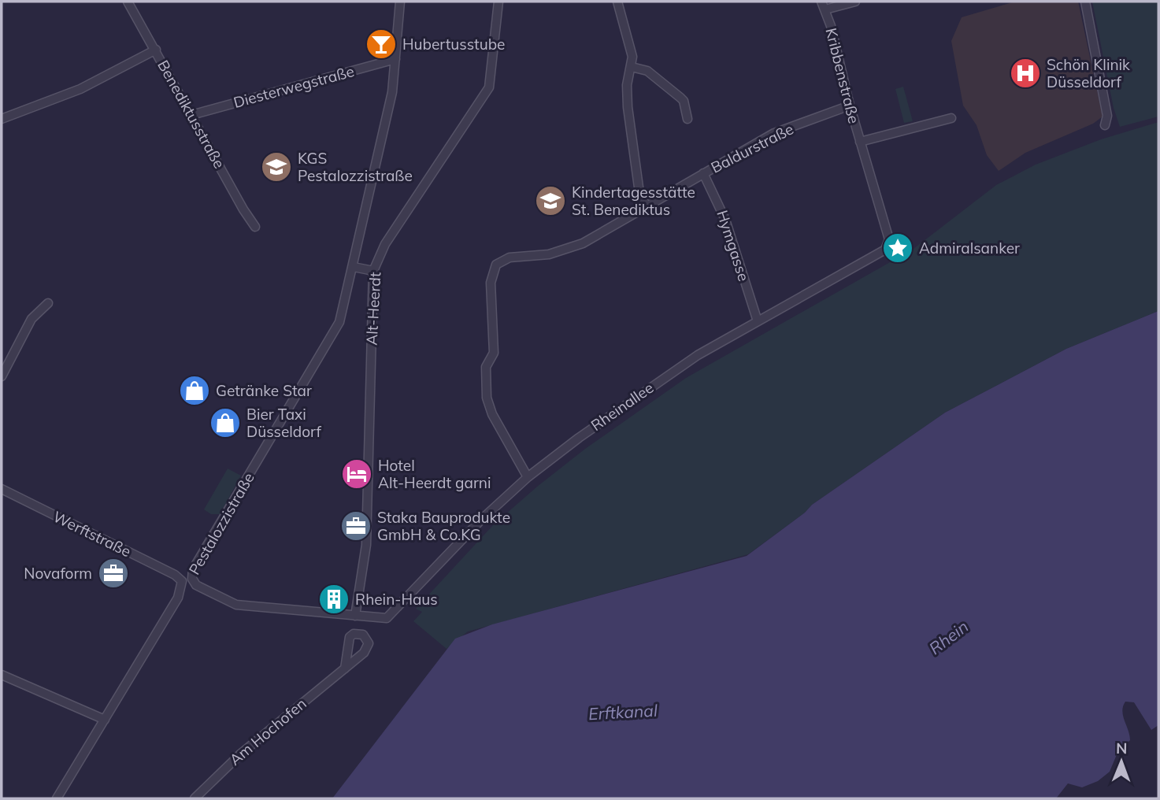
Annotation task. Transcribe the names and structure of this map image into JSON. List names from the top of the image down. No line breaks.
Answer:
{"streets":{"street":["Kribbenstraße","Diesterwegstraße","Benediktusstraße","Baldurstraße","Hymgasse","Alt-Heerdt","Rheinallee","Pestalozzistraße","Werftstraße","Am Hochofen"]},"crossings":[["Kribbenstraße","Baldurstraße"],["Kribbenstraße","Rheinallee"],["Diesterwegstraße","Benediktusstraße"],["Diesterwegstraße","Pestalozzistraße"],["Baldurstraße","Hymgasse"],["Baldurstraße","Rheinallee"],["Hymgasse","Rheinallee"],["Alt-Heerdt","Rheinallee"],["Pestalozzistraße","Werftstraße"]],"water":["Rhein","Erftkanal"],"places":{"bar":["Hubertusstube"],"hospital":["Schön Klinik Düsseldorf"],"school or university":["KGS Pestalozzistraße","Kindertagesstätte St. Benediktus"],"place":["Admiralsanker"],"shop":["Getränke Star","Bier Taxi Düsseldorf"],"hotel":["Hotel Alt-Heerdt garni"],"office":["Staka Bauprodukte GmbH & Co.KG","Novaform"],"building":["Rhein-Haus"]},"north":"top"}
